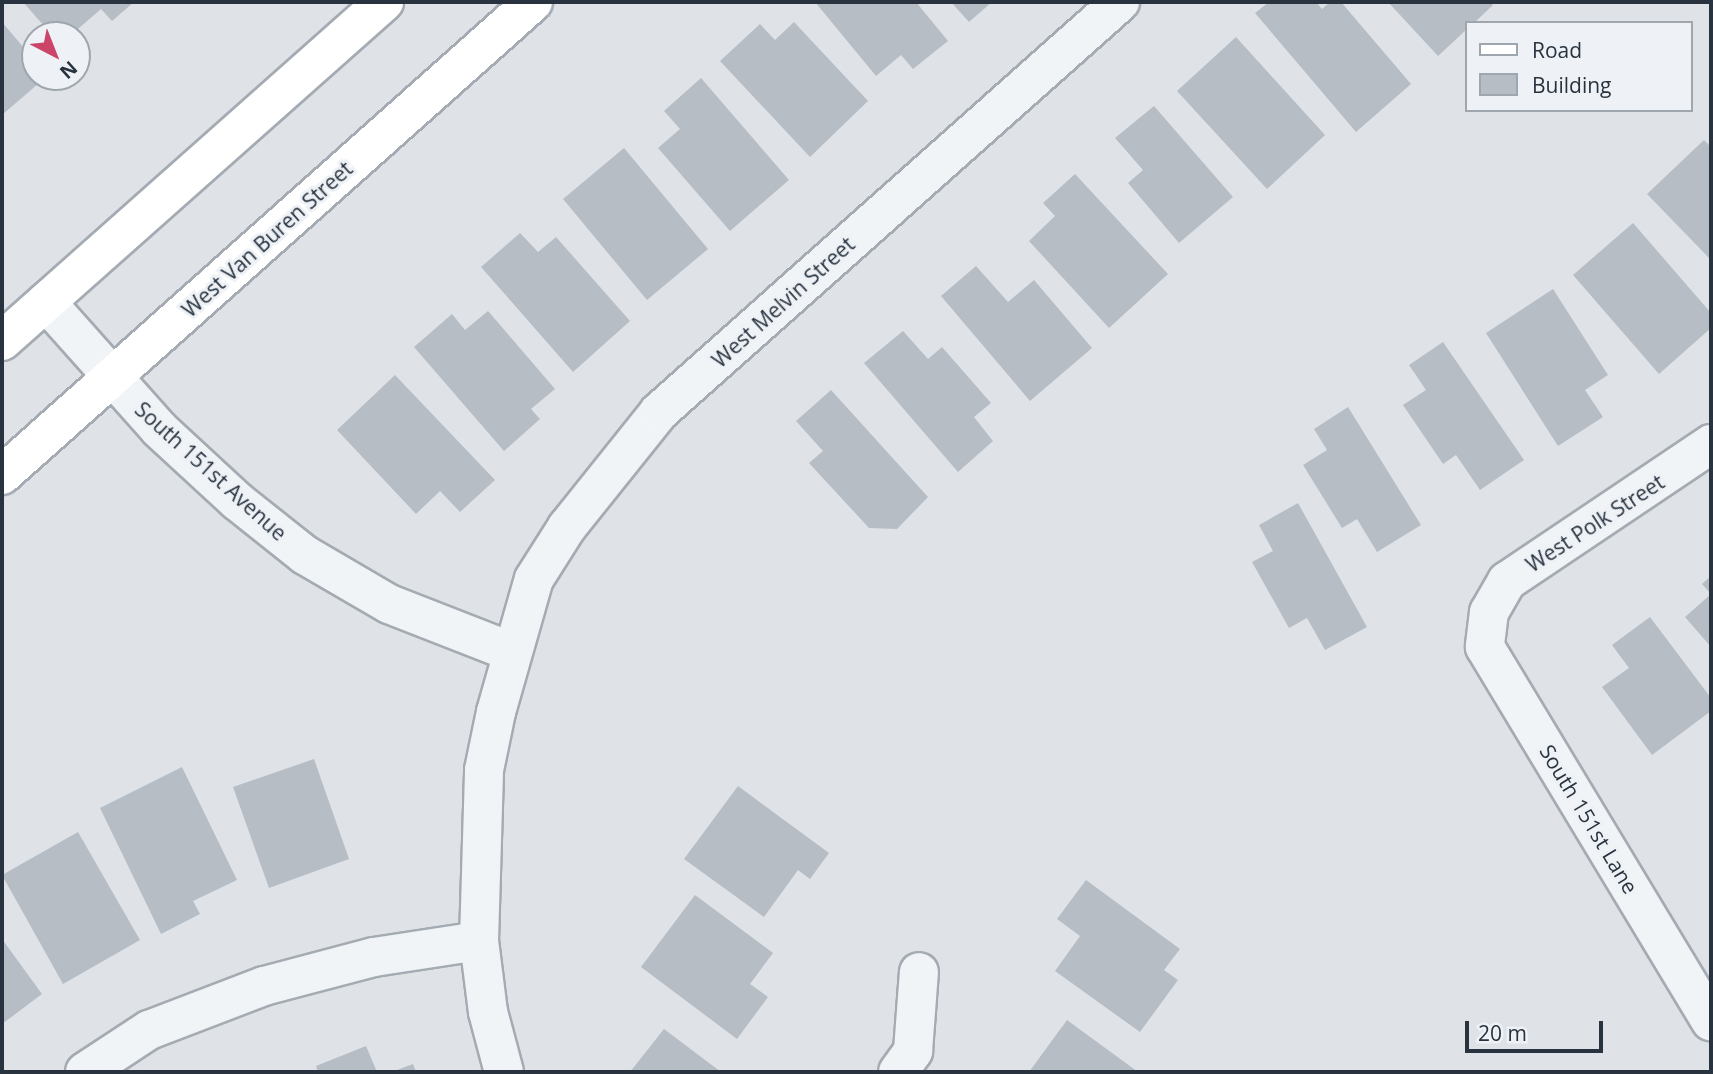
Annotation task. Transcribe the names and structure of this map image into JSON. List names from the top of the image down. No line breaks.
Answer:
{"streets":{"main road":["West Van Buren Street"],"street":["West Melvin Street","South 151st Avenue","West Polk Street","South 151st Lane"]},"crossings":[["West Van Buren Street","South 151st Avenue"],["West Melvin Street","South 151st Avenue"],["West Polk Street","South 151st Lane"]],"legend":["Road","Building"],"scale_bar":"20 m","north":"bottom right"}
